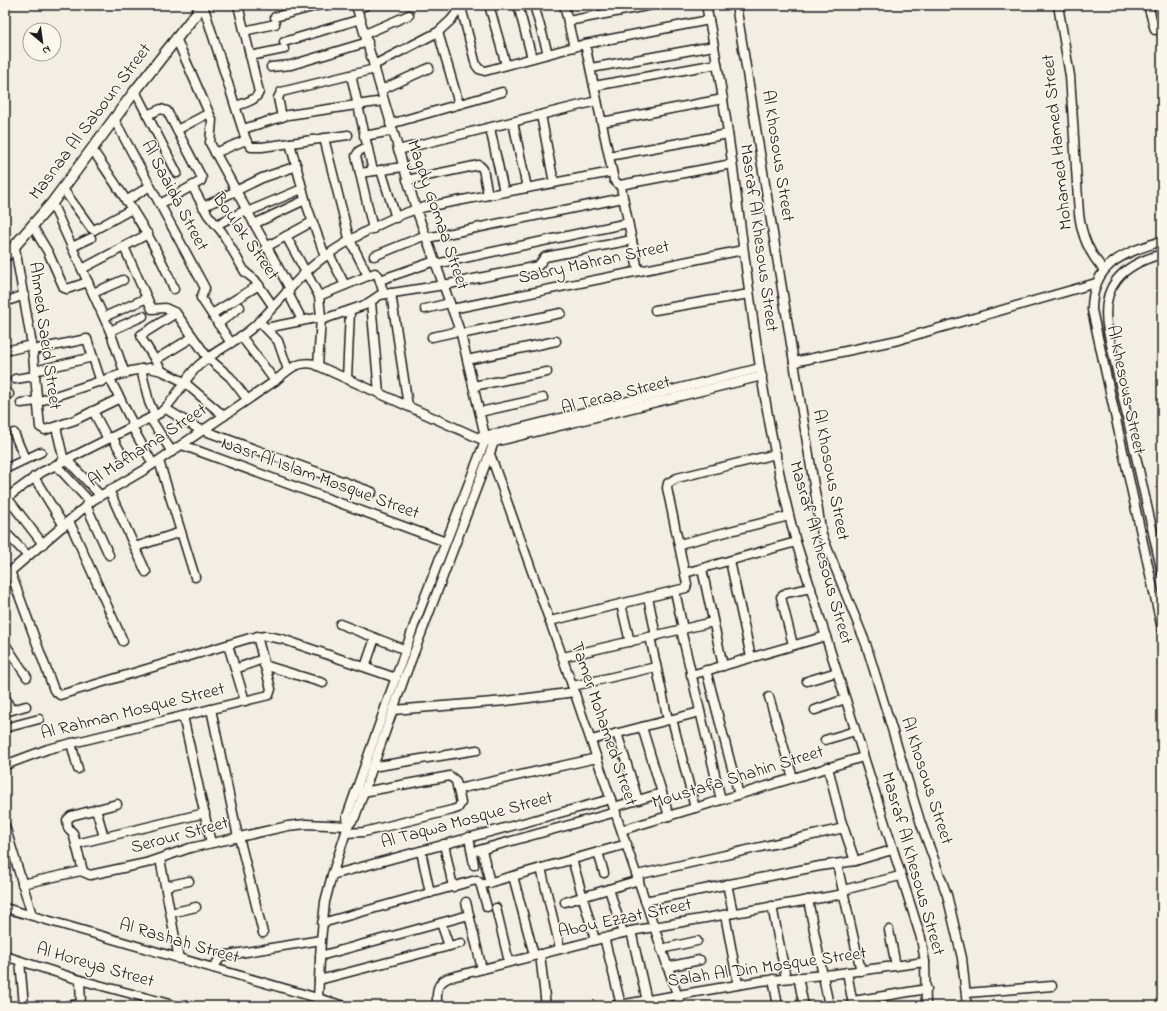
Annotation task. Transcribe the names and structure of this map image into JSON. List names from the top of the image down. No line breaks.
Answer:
{"streets":{"street":["Masnaa Al Saboun Street","Mohamed Hamed Street","Al Khosous Street","Al Saaida Street","Magdy Gomaa Street","Boulak Street","Masraf Al Khesous Street","Sabry Mahran Street","Ahmed Saeid Street","Al Khesous Street","Al Teraa Street","Al Mafhama Street","Nasr Al Islam Mosque Street","Al Rahman Mosque Street","Tamer Mohamed Street","Moustafa Shahin Street","Al Taqwa Mosque Street","Serour Street","Abou Ezzat Street","Al Rashah Street","Al Horeya Street","Salah Al Din Mosque Street"]},"crossings":[["Masnaa Al Saboun Street","Al Saaida Street"],["Masnaa Al Saboun Street","Ahmed Saeid Street"],["Mohamed Hamed Street","Al Khesous Street"],["Magdy Gomaa Street","Sabry Mahran Street"],["Magdy Gomaa Street","Al Teraa Street"],["Masraf Al Khesous Street","Sabry Mahran Street"],["Masraf Al Khesous Street","Al Teraa Street"],["Masraf Al Khesous Street","Moustafa Shahin Street"],["Masraf Al Khesous Street","Abou Ezzat Street"],["Masraf Al Khesous Street","Salah Al Din Mosque Street"],["Al Teraa Street","Al Mafhama Street"],["Al Mafhama Street","Nasr Al Islam Mosque Street"],["Tamer Mohamed Street","Moustafa Shahin Street"],["Tamer Mohamed Street","Al Taqwa Mosque Street"],["Tamer Mohamed Street","Abou Ezzat Street"],["Tamer Mohamed Street","Salah Al Din Mosque Street"]],"north":"bottom right"}
